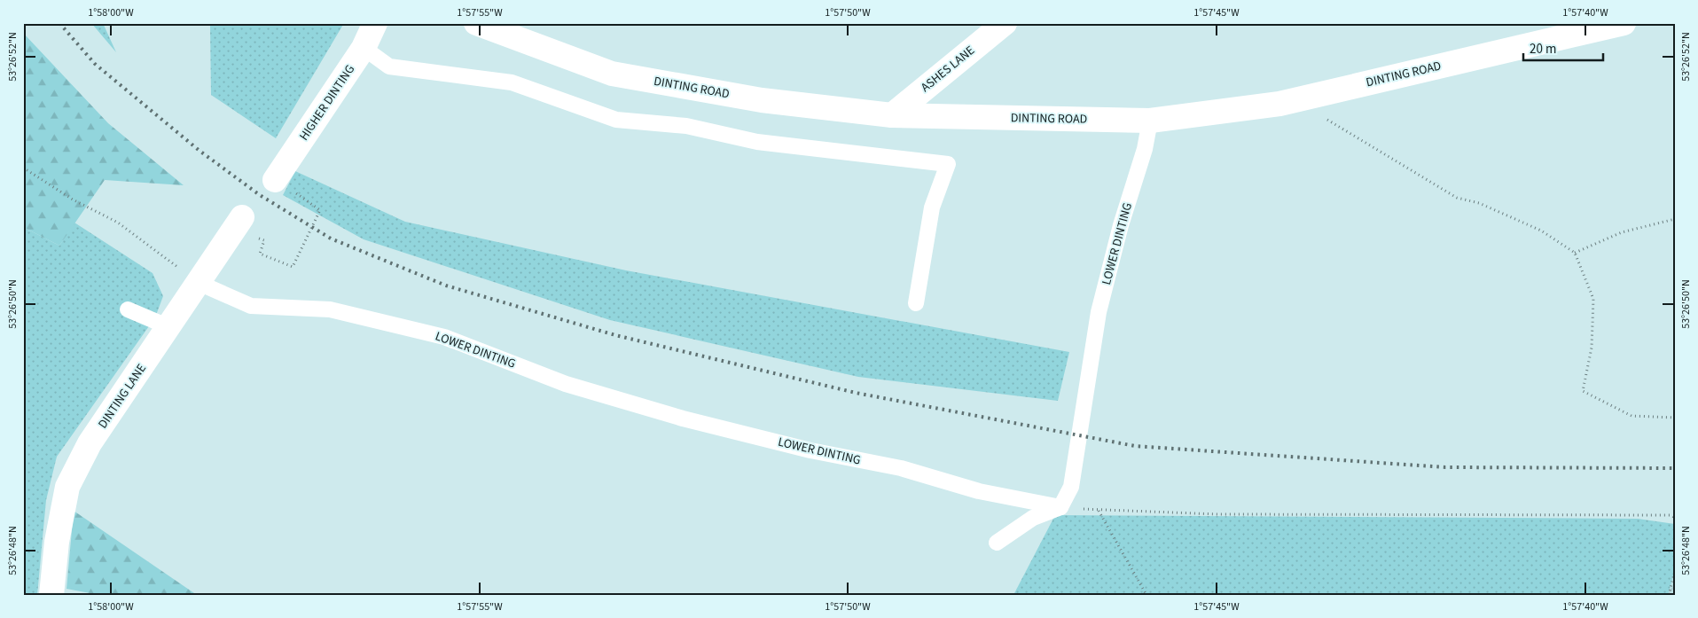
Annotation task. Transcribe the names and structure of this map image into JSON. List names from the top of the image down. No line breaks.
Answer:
{"streets":{"street":["ASHES LANE","DINTING ROAD","HIGHER DINTING","DINTING LANE"],"lane":["LOWER DINTING"]},"crossings":[["ASHES LANE","DINTING ROAD"],["DINTING ROAD","LOWER DINTING"],["LOWER DINTING","DINTING LANE"]],"scale_bar":"20 m","coordinates":["1°58'00\"W","1°57'55\"W","1°57'50\"W","1°57'45\"W","1°57'40\"W","53°26'52\"N","53°26'50\"N","53°26'48\"N"]}
